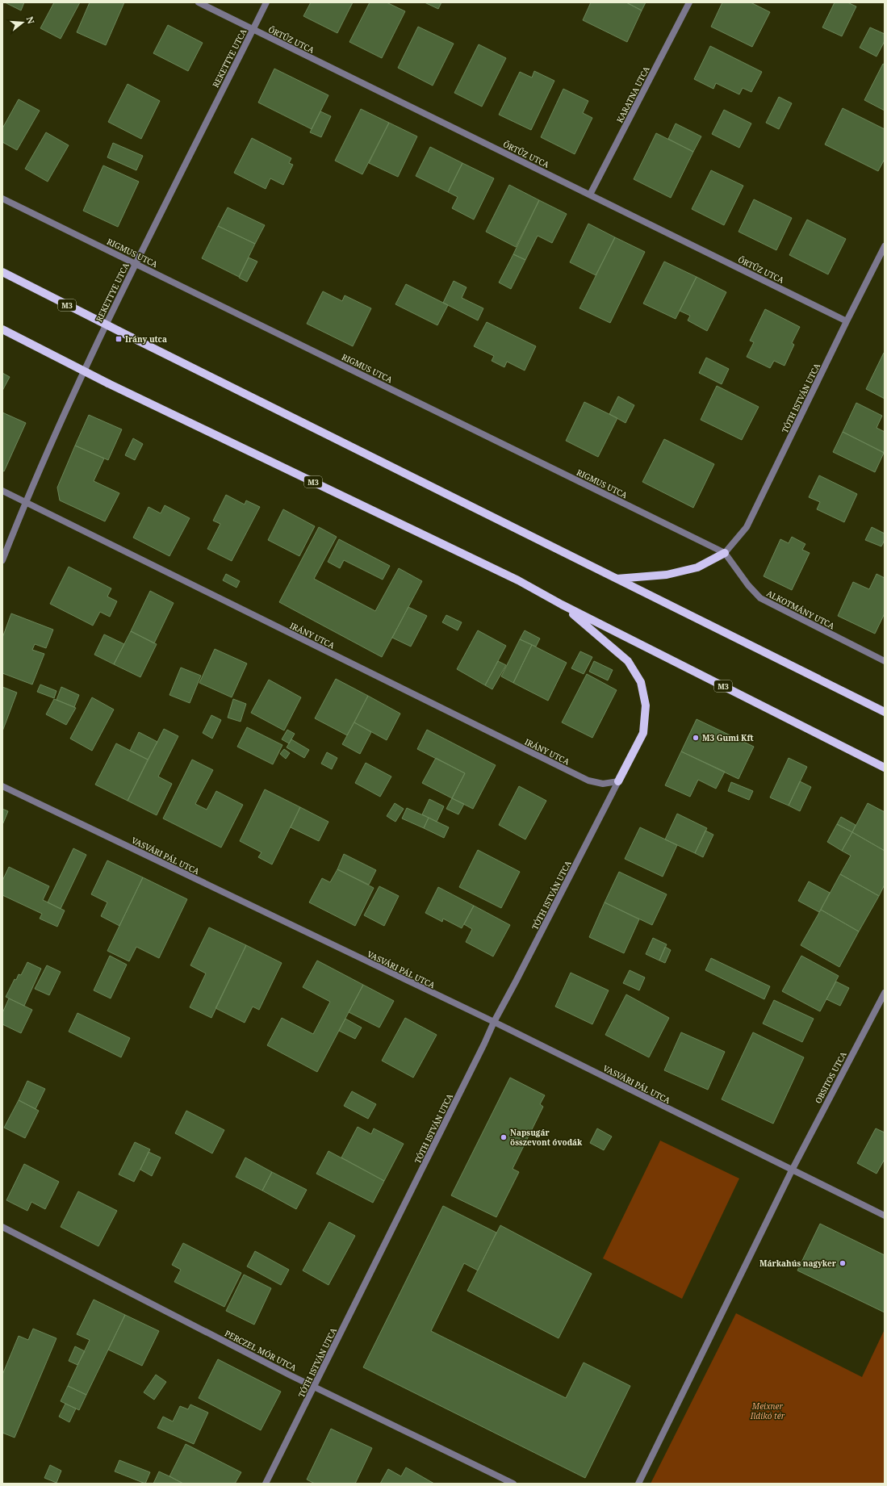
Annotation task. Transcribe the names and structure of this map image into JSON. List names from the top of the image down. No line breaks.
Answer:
{"streets":{"main road":["M3"],"street":["ŐRTŰZ UTCA","REKETTYE UTCA","KARATNA UTCA","RIGMUS UTCA","TÓTH ISTVÁN UTCA","ALKOTMÁNY UTCA","IRÁNY UTCA","VASVÁRI PÁL UTCA","OBSITOS UTCA","PERCZEL MÓR UTCA"]},"crossings":[["ŐRTŰZ UTCA","REKETTYE UTCA"],["ŐRTŰZ UTCA","KARATNA UTCA"],["ŐRTŰZ UTCA","TÓTH ISTVÁN UTCA"],["REKETTYE UTCA","RIGMUS UTCA"],["REKETTYE UTCA","IRÁNY UTCA"],["RIGMUS UTCA","TÓTH ISTVÁN UTCA"],["RIGMUS UTCA","ALKOTMÁNY UTCA"],["TÓTH ISTVÁN UTCA","ALKOTMÁNY UTCA"],["TÓTH ISTVÁN UTCA","IRÁNY UTCA"],["TÓTH ISTVÁN UTCA","VASVÁRI PÁL UTCA"],["TÓTH ISTVÁN UTCA","PERCZEL MÓR UTCA"],["VASVÁRI PÁL UTCA","OBSITOS UTCA"]],"parks":["Meixner Ildikó tér"],"places":{"transit":["Irány utca"],"other":["M3 Gumi Kft","Napsugár összevont óvodák","Márkahús nagyker"]},"north":"right"}
